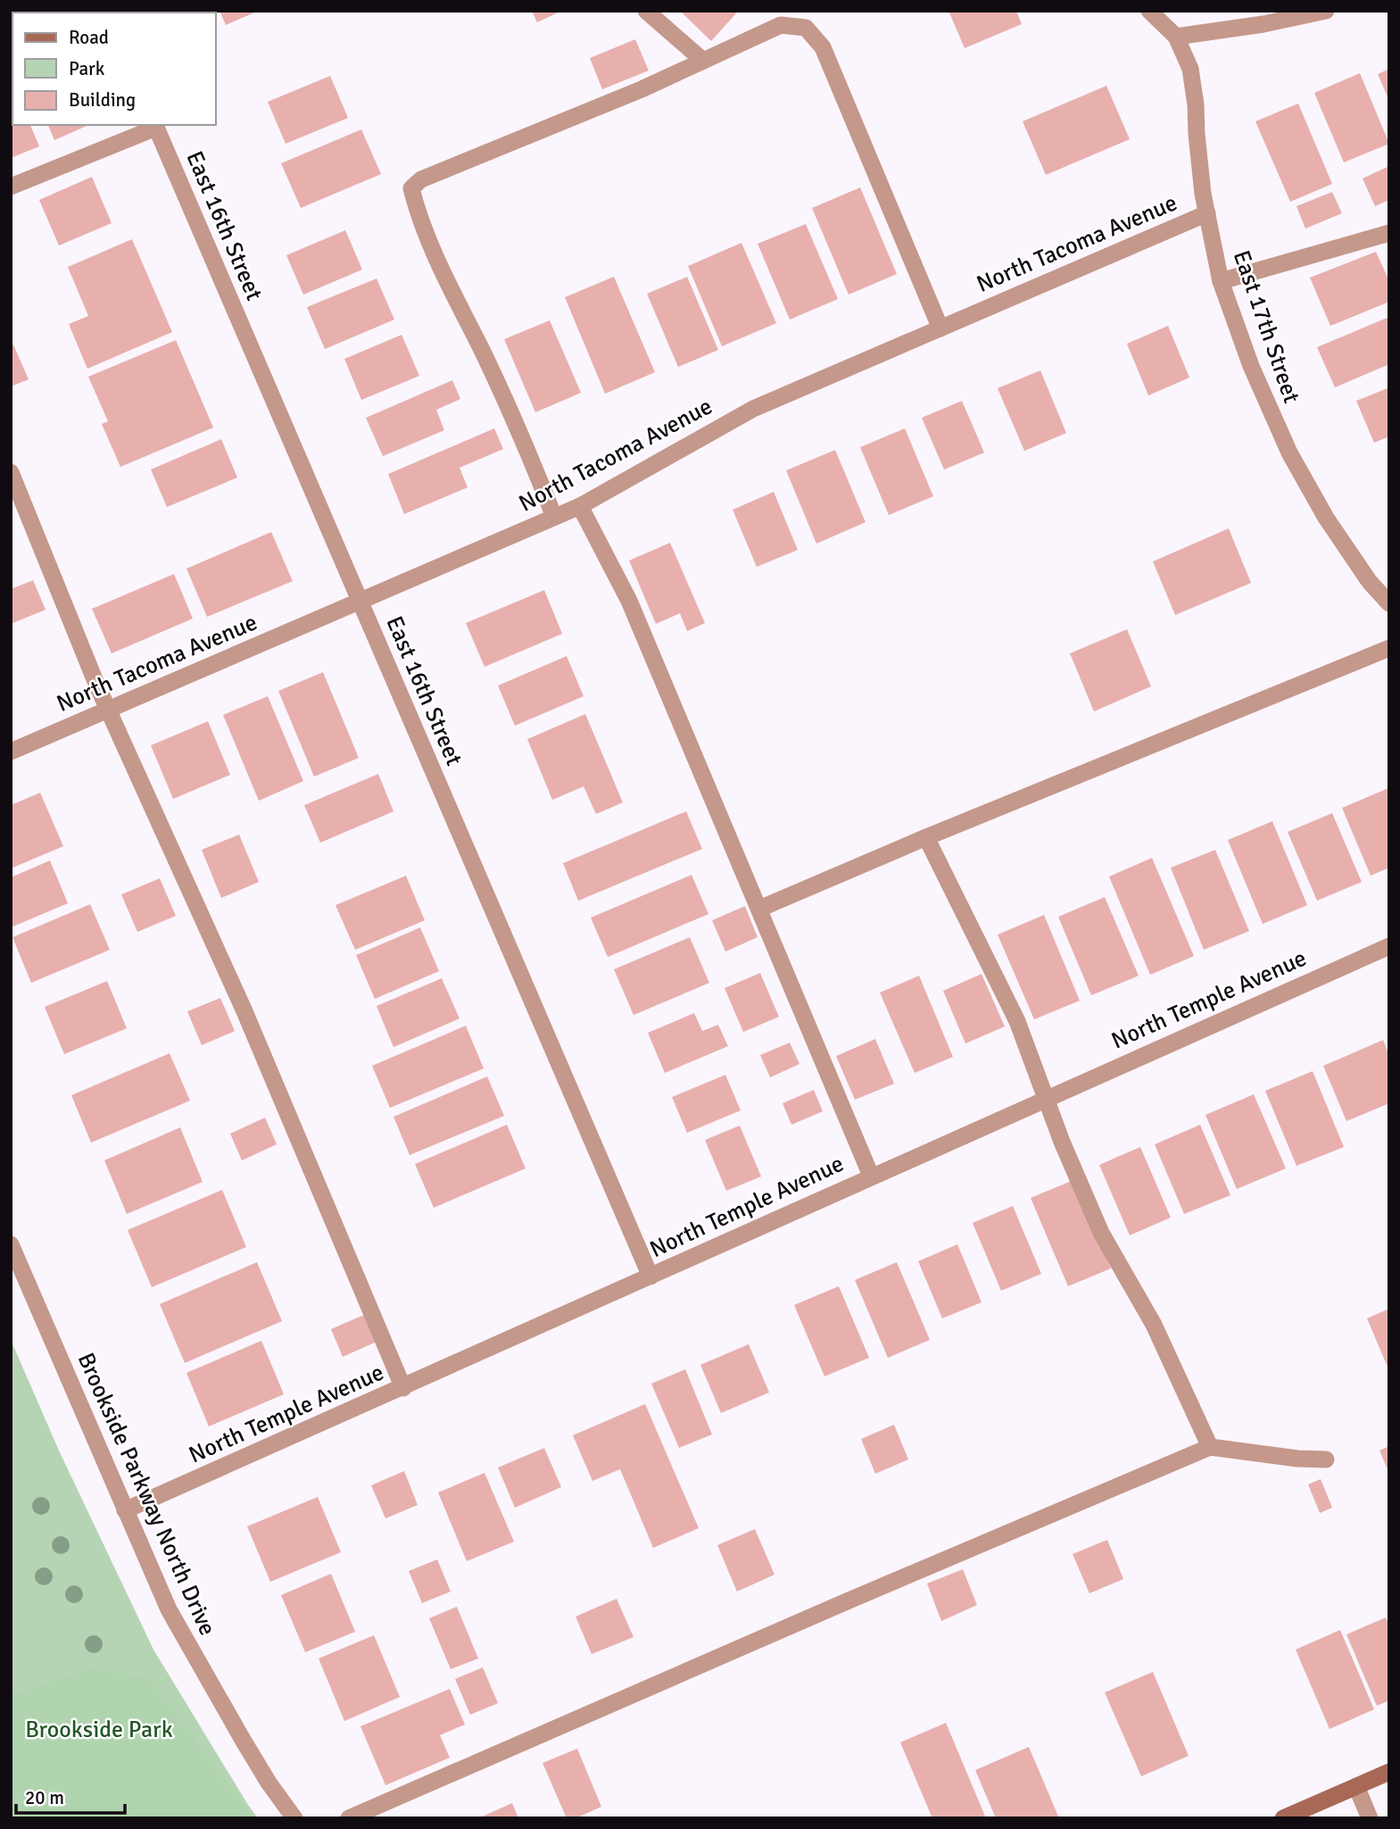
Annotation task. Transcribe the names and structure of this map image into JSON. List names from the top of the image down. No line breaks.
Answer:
{"streets":{"street":["East 16th Street","North Tacoma Avenue","East 17th Street","North Temple Avenue","Brookside Parkway North Drive"]},"crossings":[["East 16th Street","North Tacoma Avenue"],["East 16th Street","North Temple Avenue"],["North Tacoma Avenue","East 17th Street"],["North Temple Avenue","Brookside Parkway North Drive"]],"parks":["Brookside Park"],"legend":["Road","Park","Building"],"scale_bar":"20 m"}
